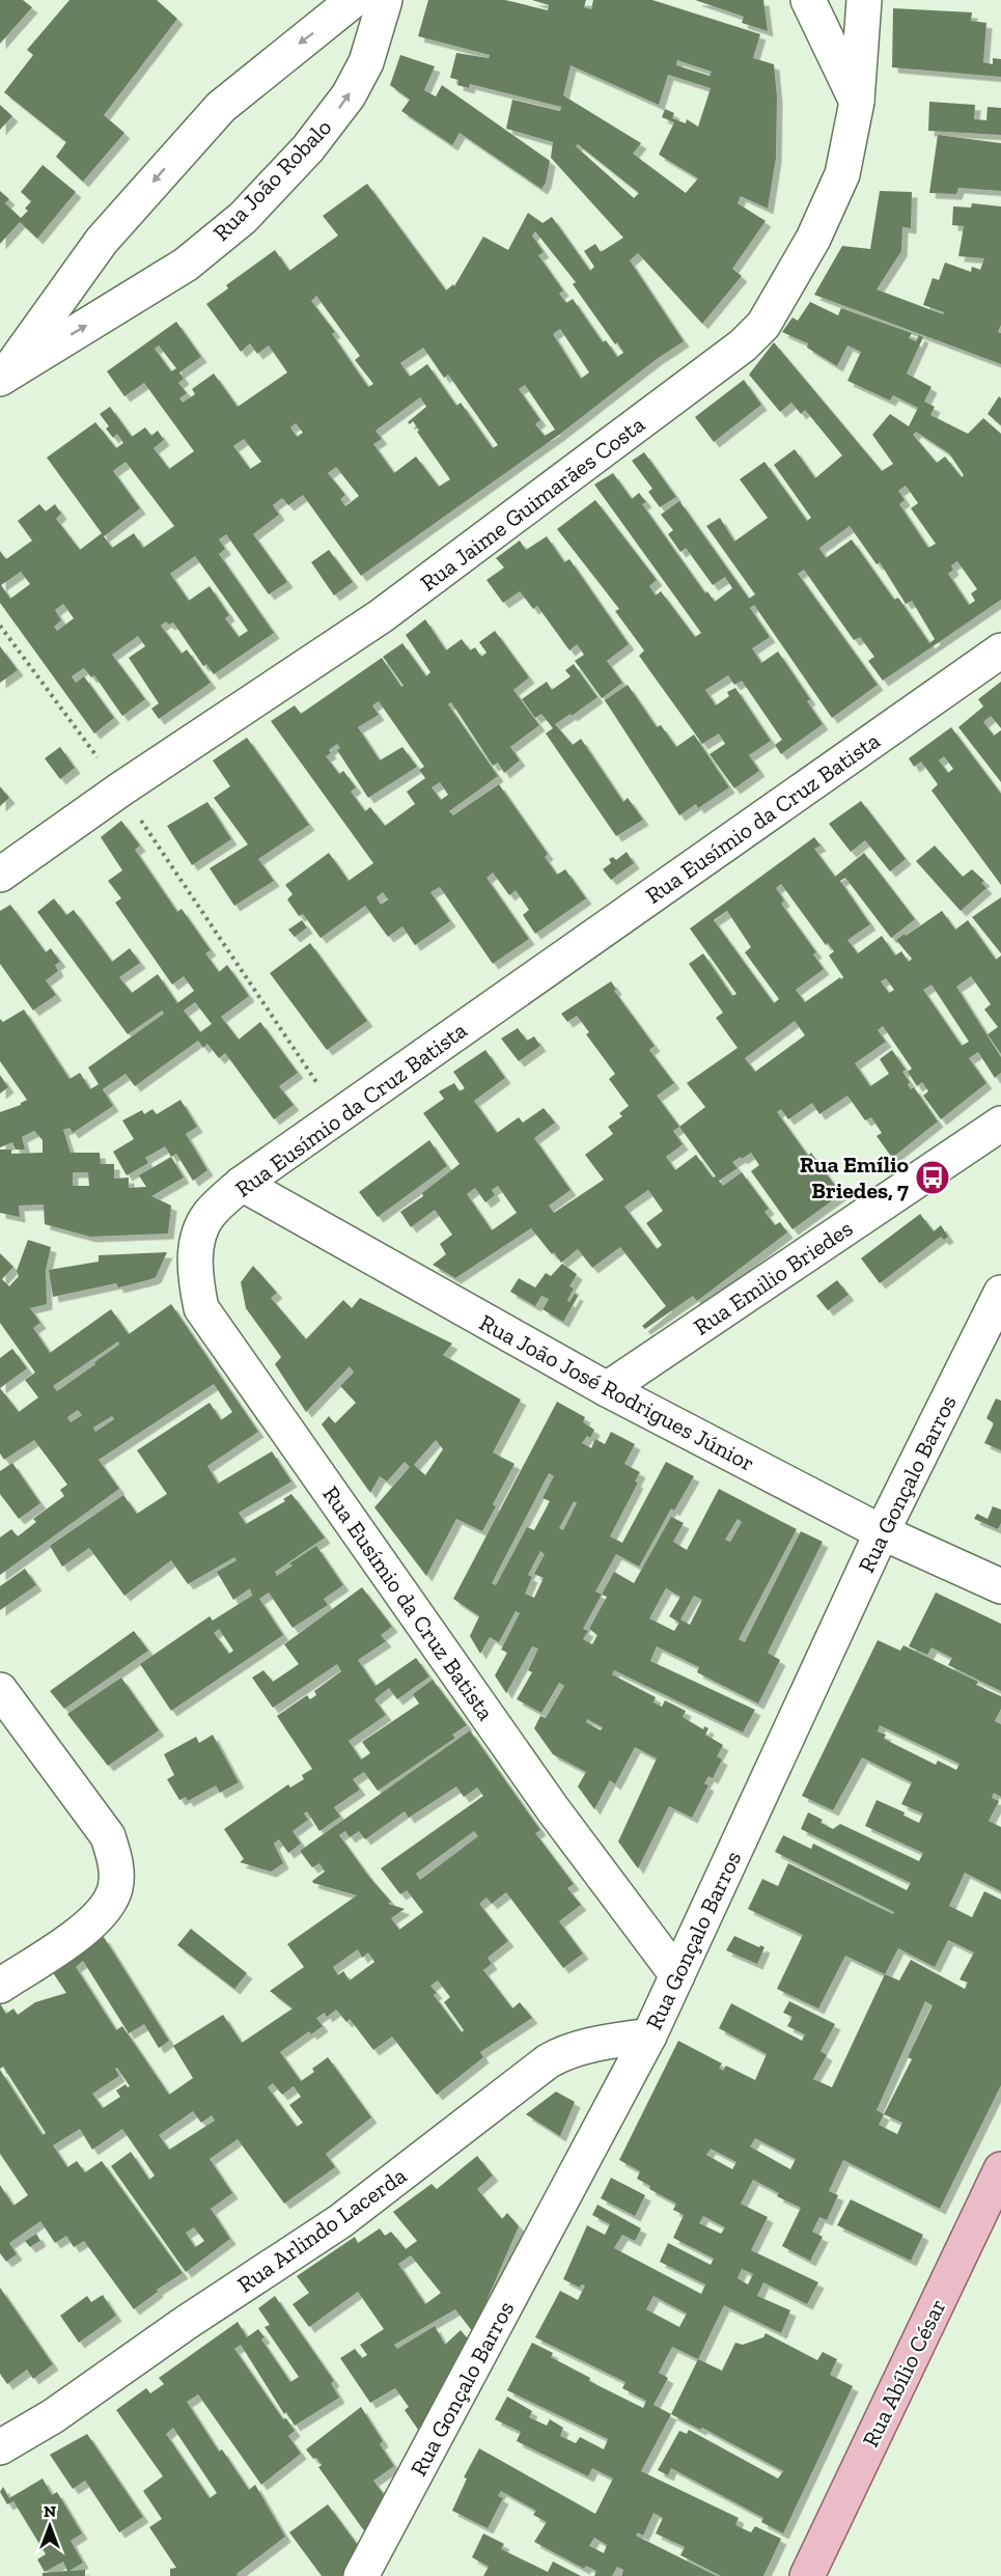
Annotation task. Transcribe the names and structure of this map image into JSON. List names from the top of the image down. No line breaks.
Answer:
{"streets":{"main road":["Rua Abílio César"],"street":["Rua João Robalo","Rua Jaime Guimarães Costa","Rua Eusímio da Cruz Batista","Rua Emilio Briedes","Rua João José Rodrigues Júnior","Rua Gonçalo Barros","Rua Arlindo Lacerda"]},"crossings":[["Rua Eusímio da Cruz Batista","Rua João José Rodrigues Júnior"],["Rua Eusímio da Cruz Batista","Rua Gonçalo Barros"],["Rua Emilio Briedes","Rua João José Rodrigues Júnior"],["Rua João José Rodrigues Júnior","Rua Gonçalo Barros"],["Rua Gonçalo Barros","Rua Arlindo Lacerda"]],"places":{"bus stop":["Rua Emílio Briedes, 7"]},"north":"top"}
